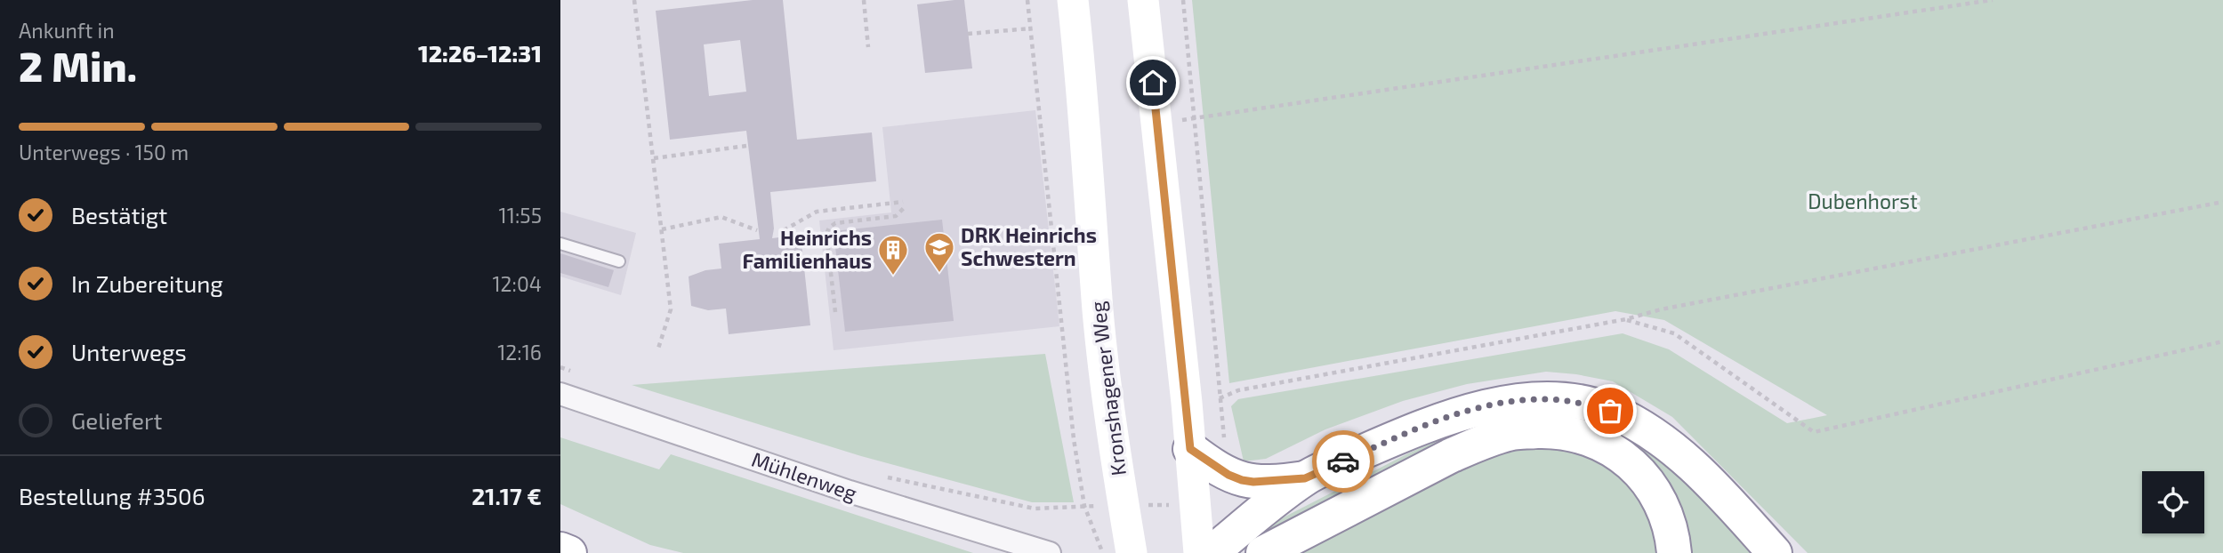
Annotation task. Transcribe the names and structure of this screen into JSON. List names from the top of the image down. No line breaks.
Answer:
{"streets":{"main road":["Kronshagener Weg"],"street":["Mühlenweg"]},"parks":["Dubenhorst"],"places":{"school or university":["DRK Heinrichs Schwestern"],"building":["Heinrichs Familienhaus"]},"page":{"heading":["2 Min.","Ankunft in","12:26–12:31"],"panel":["Bestellung #3506","21.17 €"],"bar":"Unterwegs · 150 m","list":[["Bestätigt","11:55"],["In Zubereitung","12:04"],["Unterwegs","12:16"],"Geliefert"]}}
